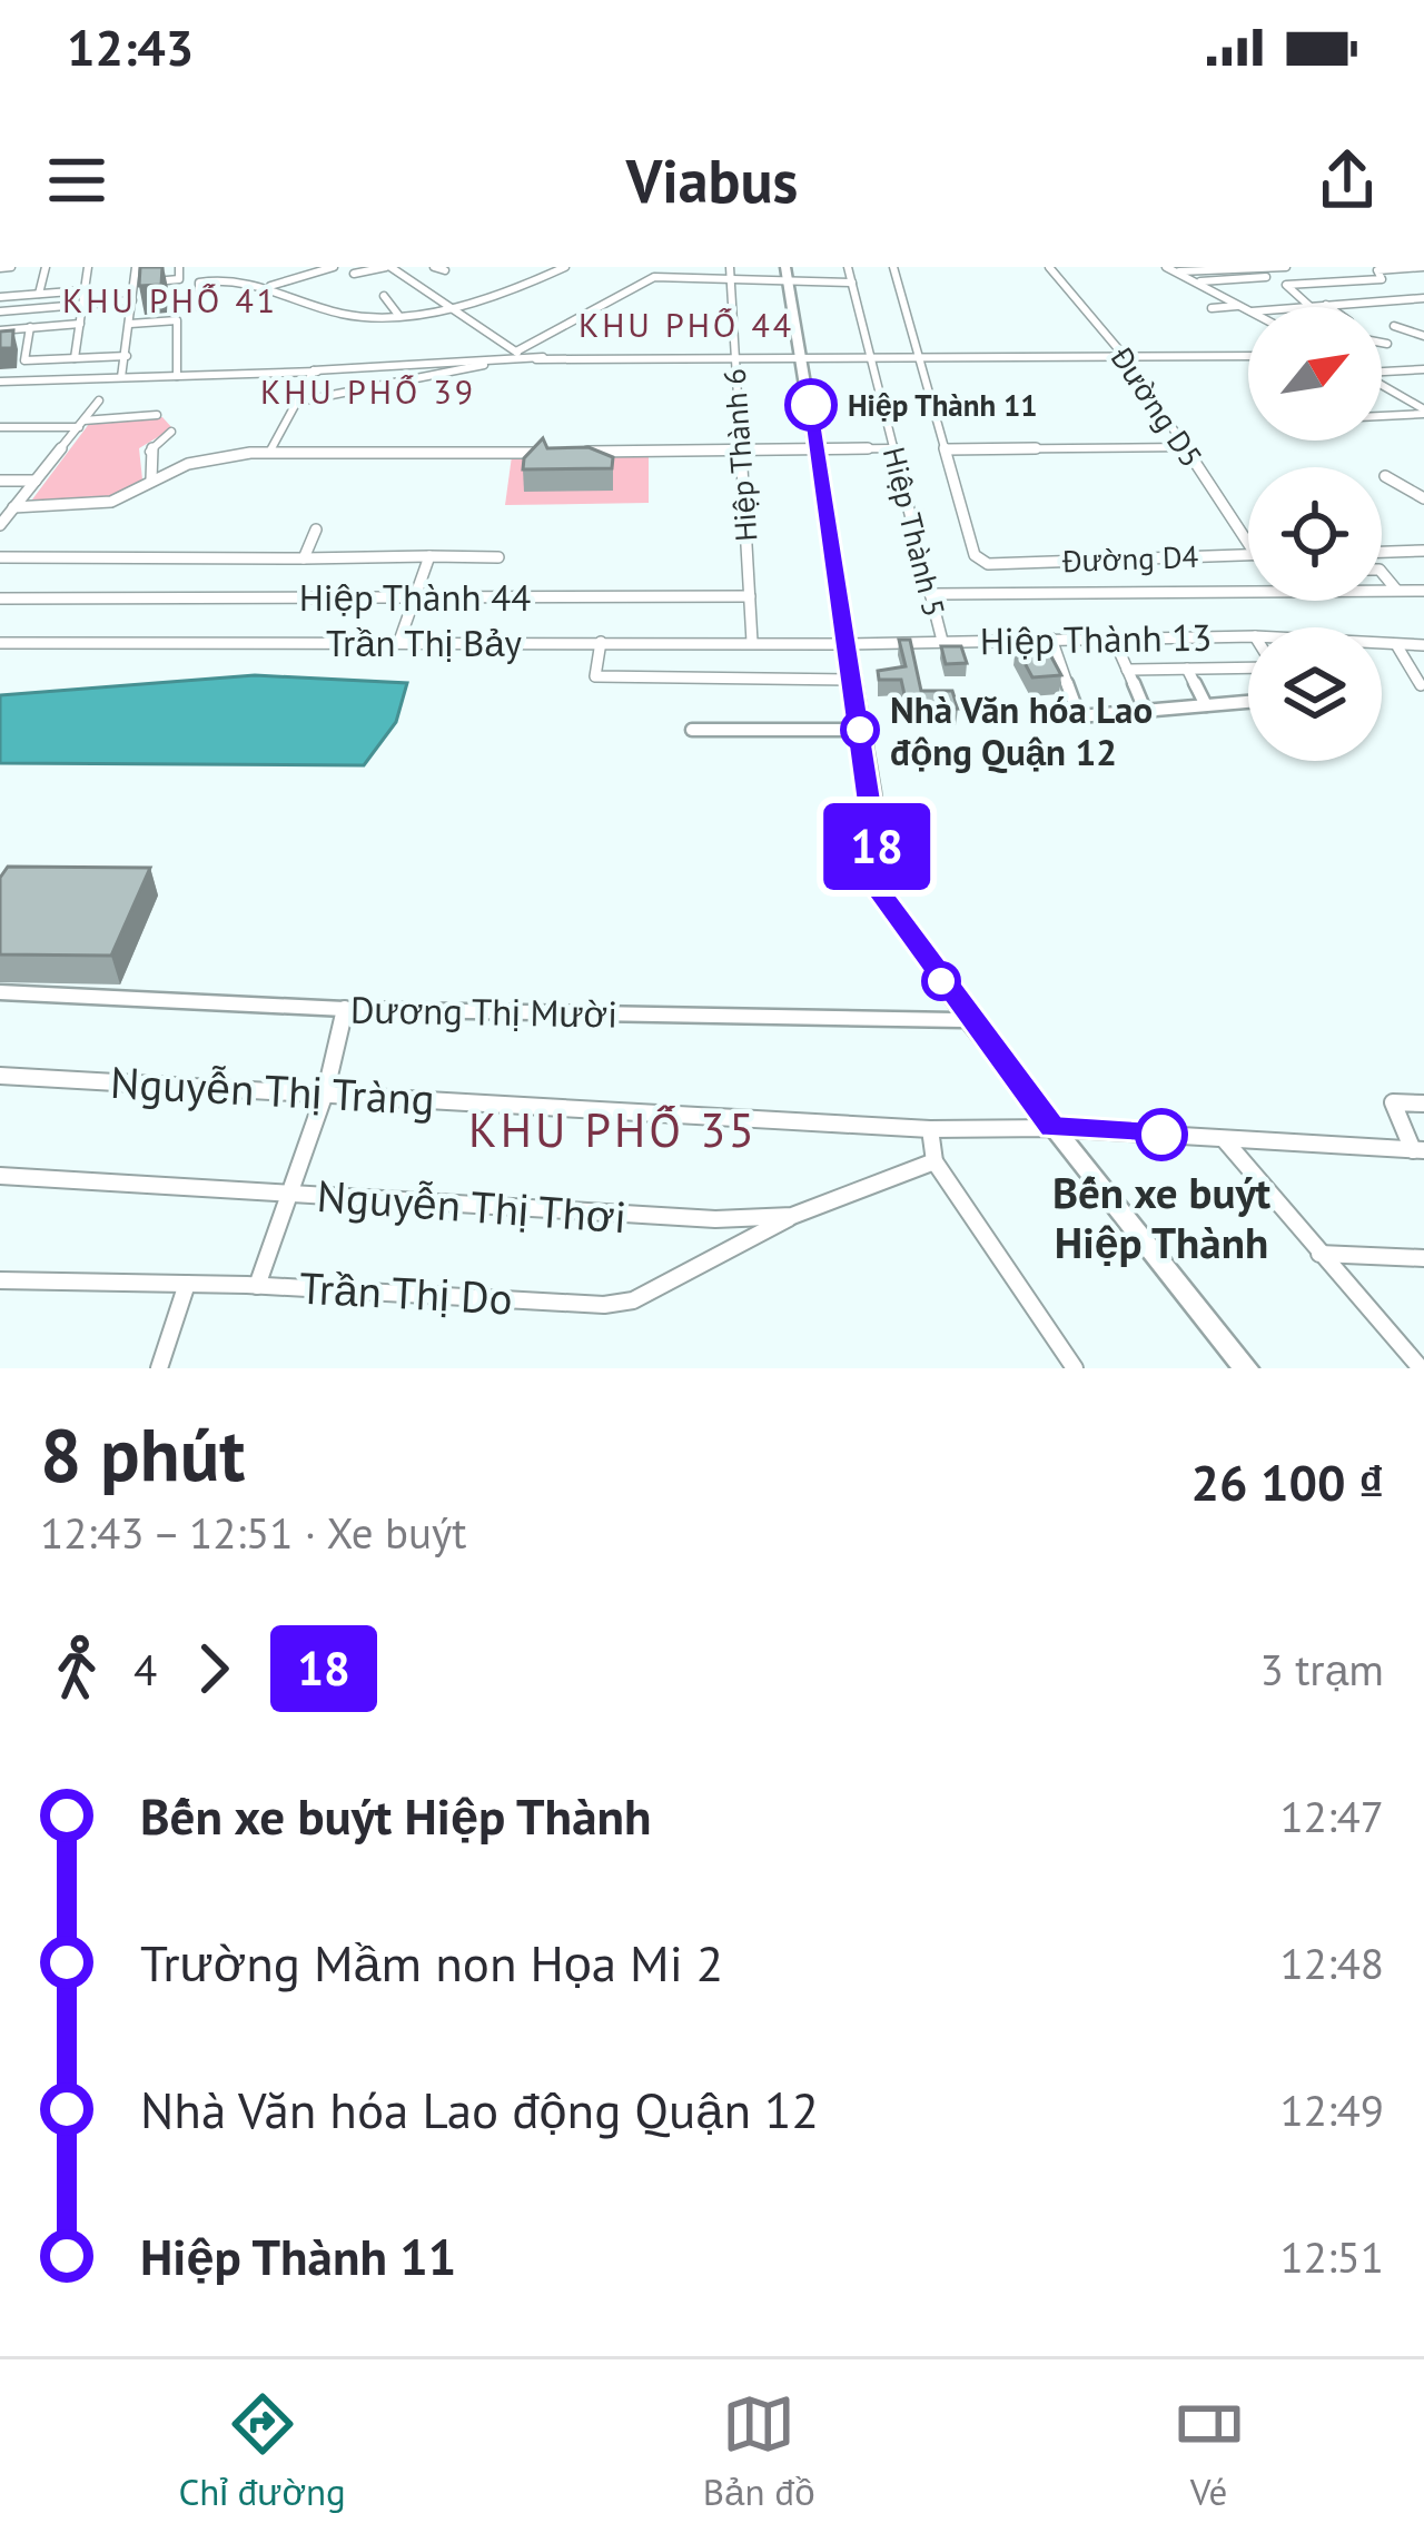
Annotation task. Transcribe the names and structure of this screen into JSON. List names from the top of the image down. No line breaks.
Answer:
{"streets":{"main road":["Dương Thị Mười"],"street":["Đường D5","Hiệp Thành 6","Hiệp Thành 5","Đường D4","Hiệp Thành 44","Hiệp Thành 13","Trần Thị Bảy","Nguyễn Thị Tràng","Nguyễn Thị Thơi","Trần Thị Do"]},"crossings":[["Hiệp Thành 6","Hiệp Thành 44"],["Hiệp Thành 6","Trần Thị Bảy"],["Hiệp Thành 5","Hiệp Thành 13"],["Hiệp Thành 13","Trần Thị Bảy"],["Nguyễn Thị Thơi","Trần Thị Do"]],"districts":["KHU PHỐ 41","KHU PHỐ 44","KHU PHỐ 39","KHU PHỐ 35"],"places":["Hiệp Thành 11","Nhà Văn hóa Lao động Quận 12","Bến xe buýt Hiệp Thành"],"lines":["bus line 18"],"north":"top right","page":{"status":"12:43","header":"Viabus","on_map":"18","heading":["8 phút","12:43 – 12:51 · Xe buýt","26 100 ₫"],"legs":["4","18","3 trạm"],"list":[{"name":"Bến xe buýt Hiệp Thành","value":"12:47"},{"name":"Trường Mầm non Họa Mi 2","value":"12:48"},{"name":"Nhà Văn hóa Lao động Quận 12","value":"12:49"},{"name":"Hiệp Thành 11","value":"12:51"}],"tabs":["Chỉ đường","Bản đồ","Vé"]}}
